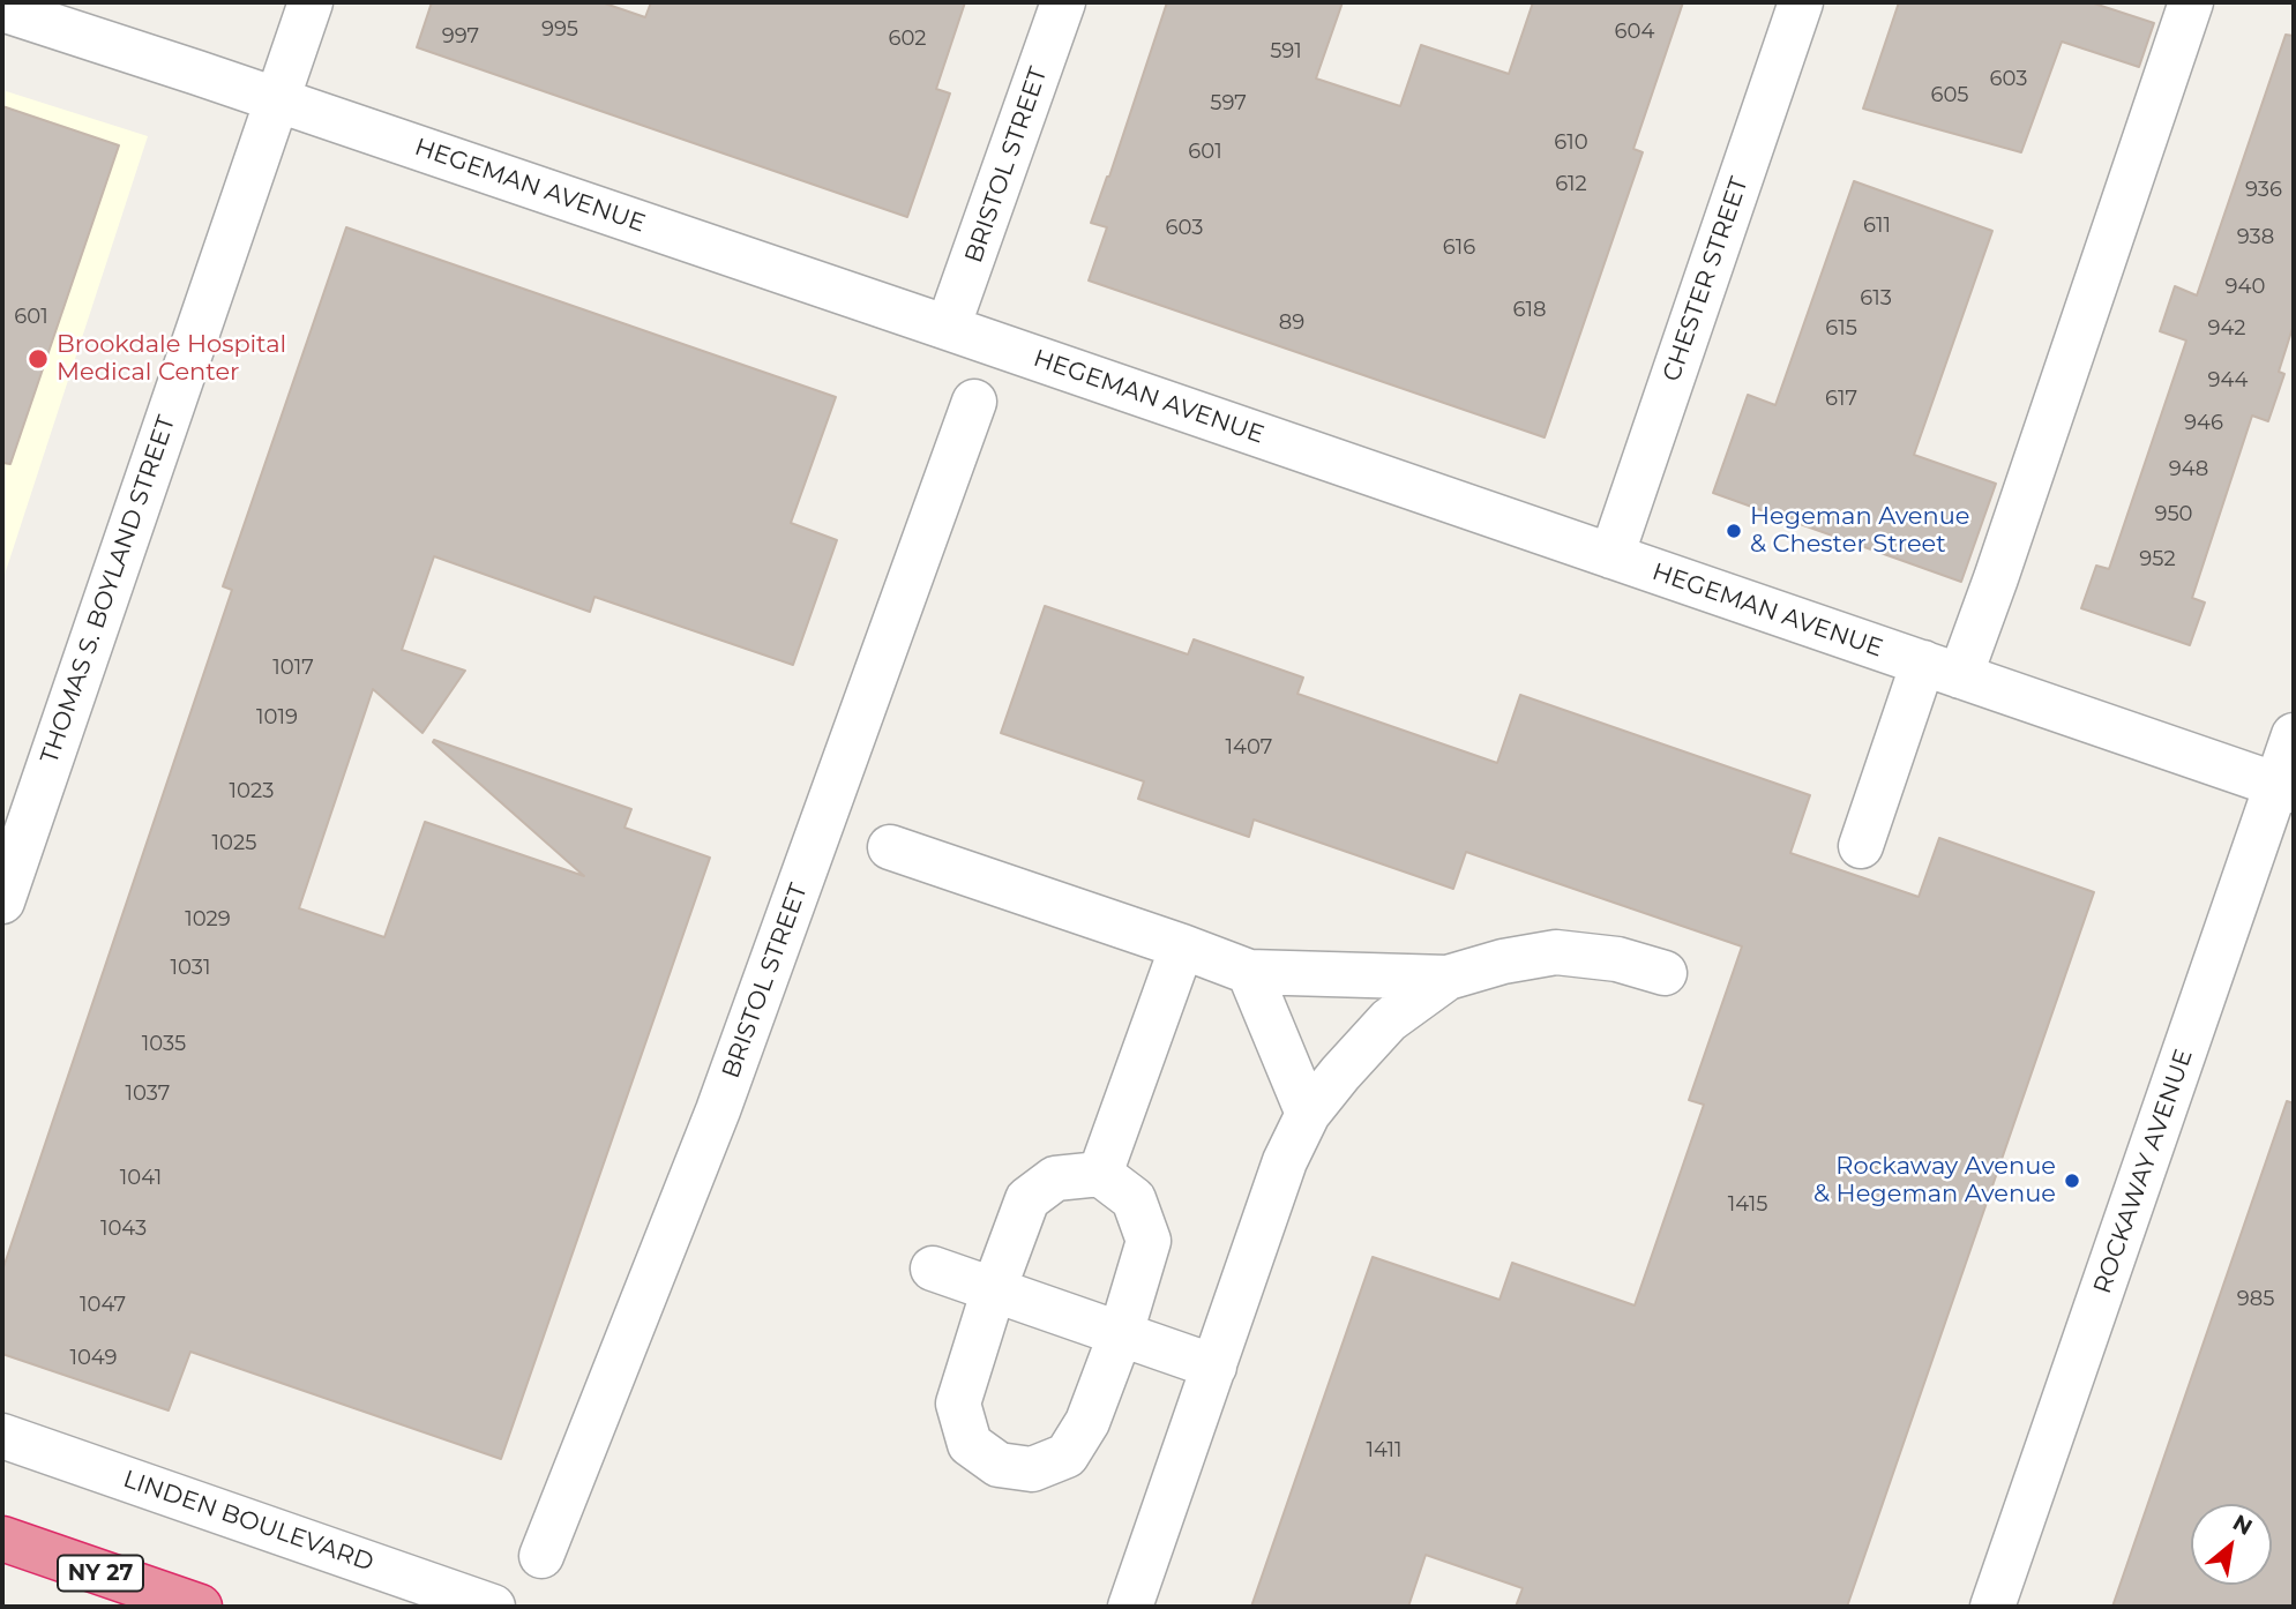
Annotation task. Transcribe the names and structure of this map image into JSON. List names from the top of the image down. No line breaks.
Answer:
{"streets":{"highway":["NY 27"],"street":["BRISTOL STREET","HEGEMAN AVENUE","CHESTER STREET","THOMAS S. BOYLAND STREET","ROCKAWAY AVENUE","LINDEN BOULEVARD"]},"crossings":[["BRISTOL STREET","HEGEMAN AVENUE"],["HEGEMAN AVENUE","CHESTER STREET"],["HEGEMAN AVENUE","THOMAS S. BOYLAND STREET"],["HEGEMAN AVENUE","ROCKAWAY AVENUE"]],"places":["Brookdale Hospital Medical Center","Hegeman Avenue & Chester Street","Rockaway Avenue & Hegeman Avenue"],"house_numbers":["995","604","997","602","591","603","605","597","610","601","612","936","611","603","938","616","940","613","618","601","89","615","942","944","617","946","948","950","952","1017","1019","1407","1023","1025","1029","1031","1035","1037","1041","1415","1043","985","1047","1049","1411"],"north":"top right"}
